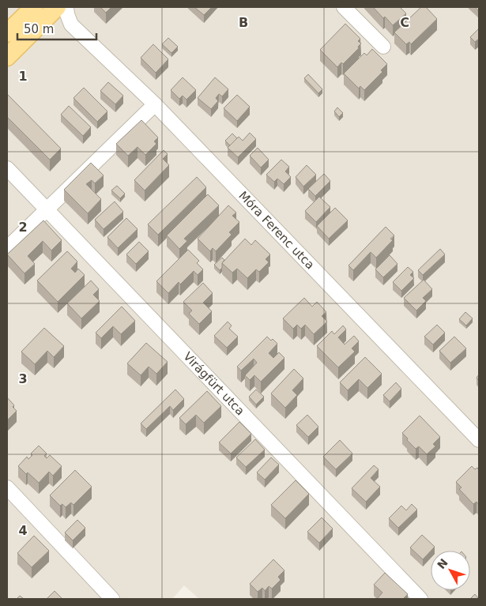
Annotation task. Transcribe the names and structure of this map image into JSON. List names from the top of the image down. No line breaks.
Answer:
{"streets":{"street":["Móra Ferenc utca","Virágfürt utca"]},"scale_bar":"50 m","north":"top left","grid":{"columns":["B","C"],"rows":["1","2","3","4"]}}
